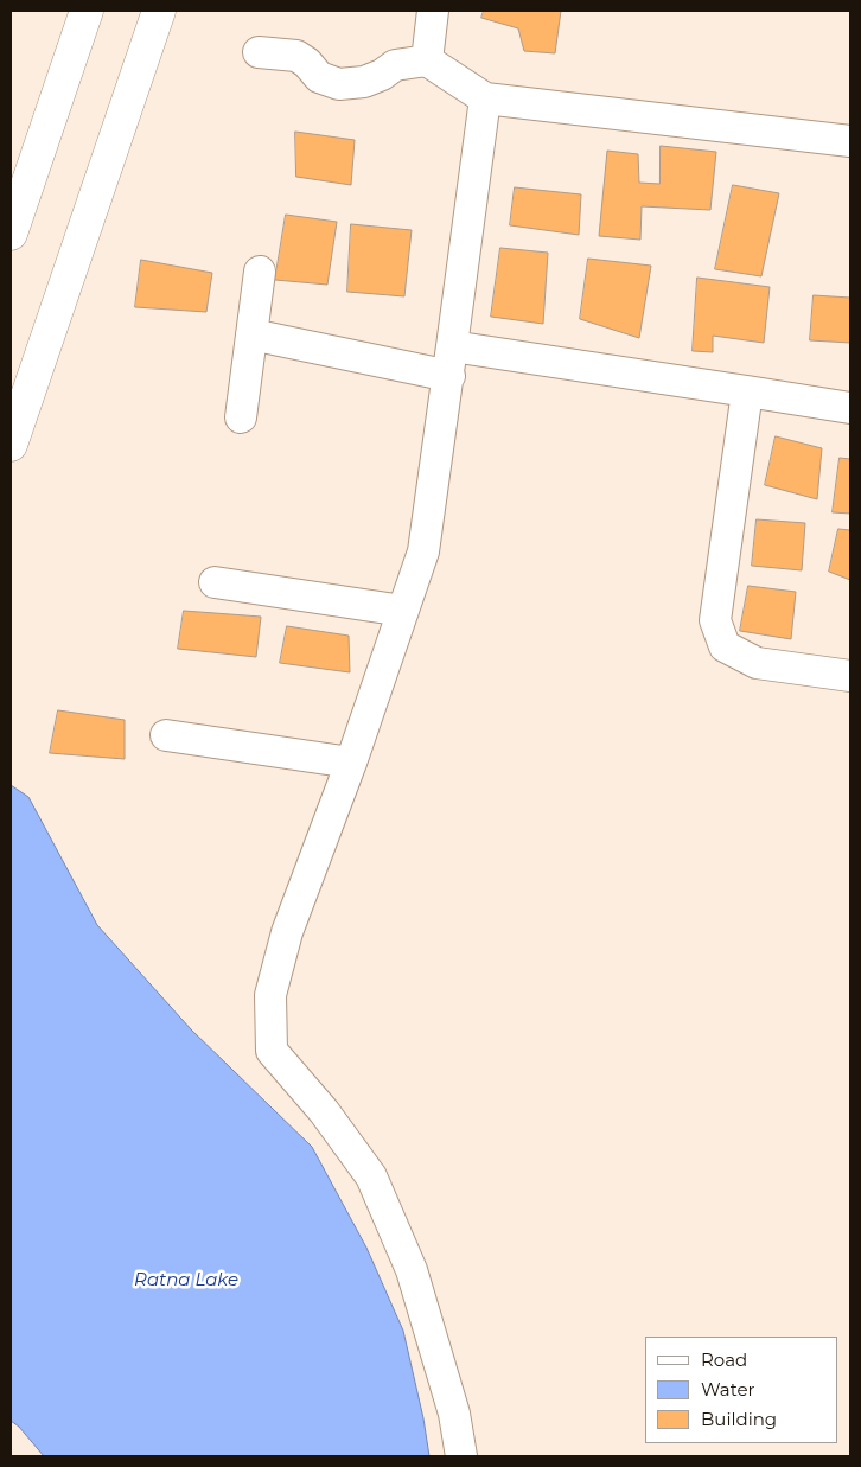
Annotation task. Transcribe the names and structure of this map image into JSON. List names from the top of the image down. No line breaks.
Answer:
{"water":["Ratna Lake"],"legend":["Road","Water","Building"]}
